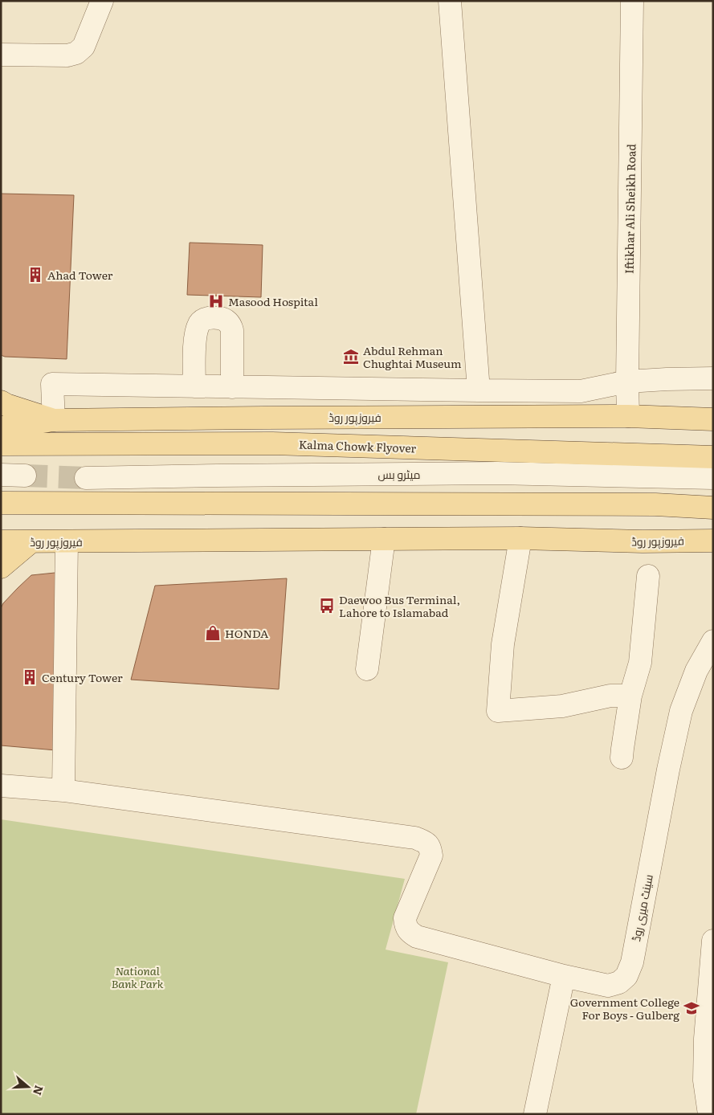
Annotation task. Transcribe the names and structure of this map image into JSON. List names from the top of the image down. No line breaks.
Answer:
{"streets":{"main road":["فیروزپور روڈ","Kalma Chowk Flyover"],"street":["Iftikhar Ali Sheikh Road","میٹرو بس","سینٹ میری روڈ"]},"crossings":[["Iftikhar Ali Sheikh Road","فیروزپور روڈ"]],"parks":["National Bank Park"],"places":{"building":["Ahad Tower","Century Tower"],"hospital":["Masood Hospital"],"museum":["Abdul Rehman Chughtai Museum"],"bus stop":["Daewoo Bus Terminal, Lahore to Islamabad"],"shop":["HONDA"],"school or university":["Government College For Boys - Gulberg"]},"north":"right"}
